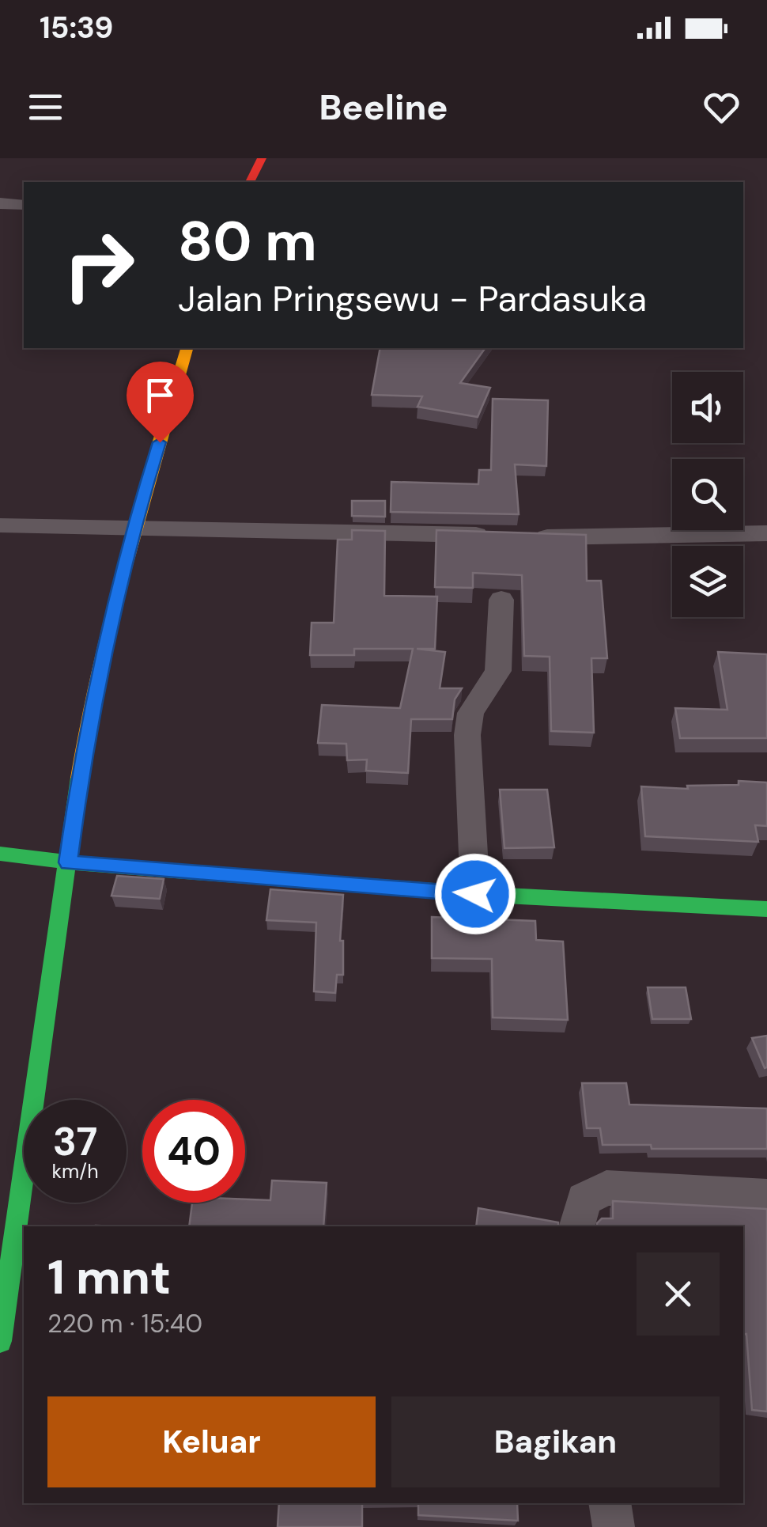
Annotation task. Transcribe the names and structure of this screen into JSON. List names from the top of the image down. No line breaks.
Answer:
{"page":{"status":"15:39","header":"Beeline","turn":["80 m","Jalan Pringsewu - Pardasuka"],"speed":"37 km/h","limit":"40","heading":["1 mnt","220 m · 15:40"],"buttons":["Keluar","Bagikan"]}}
